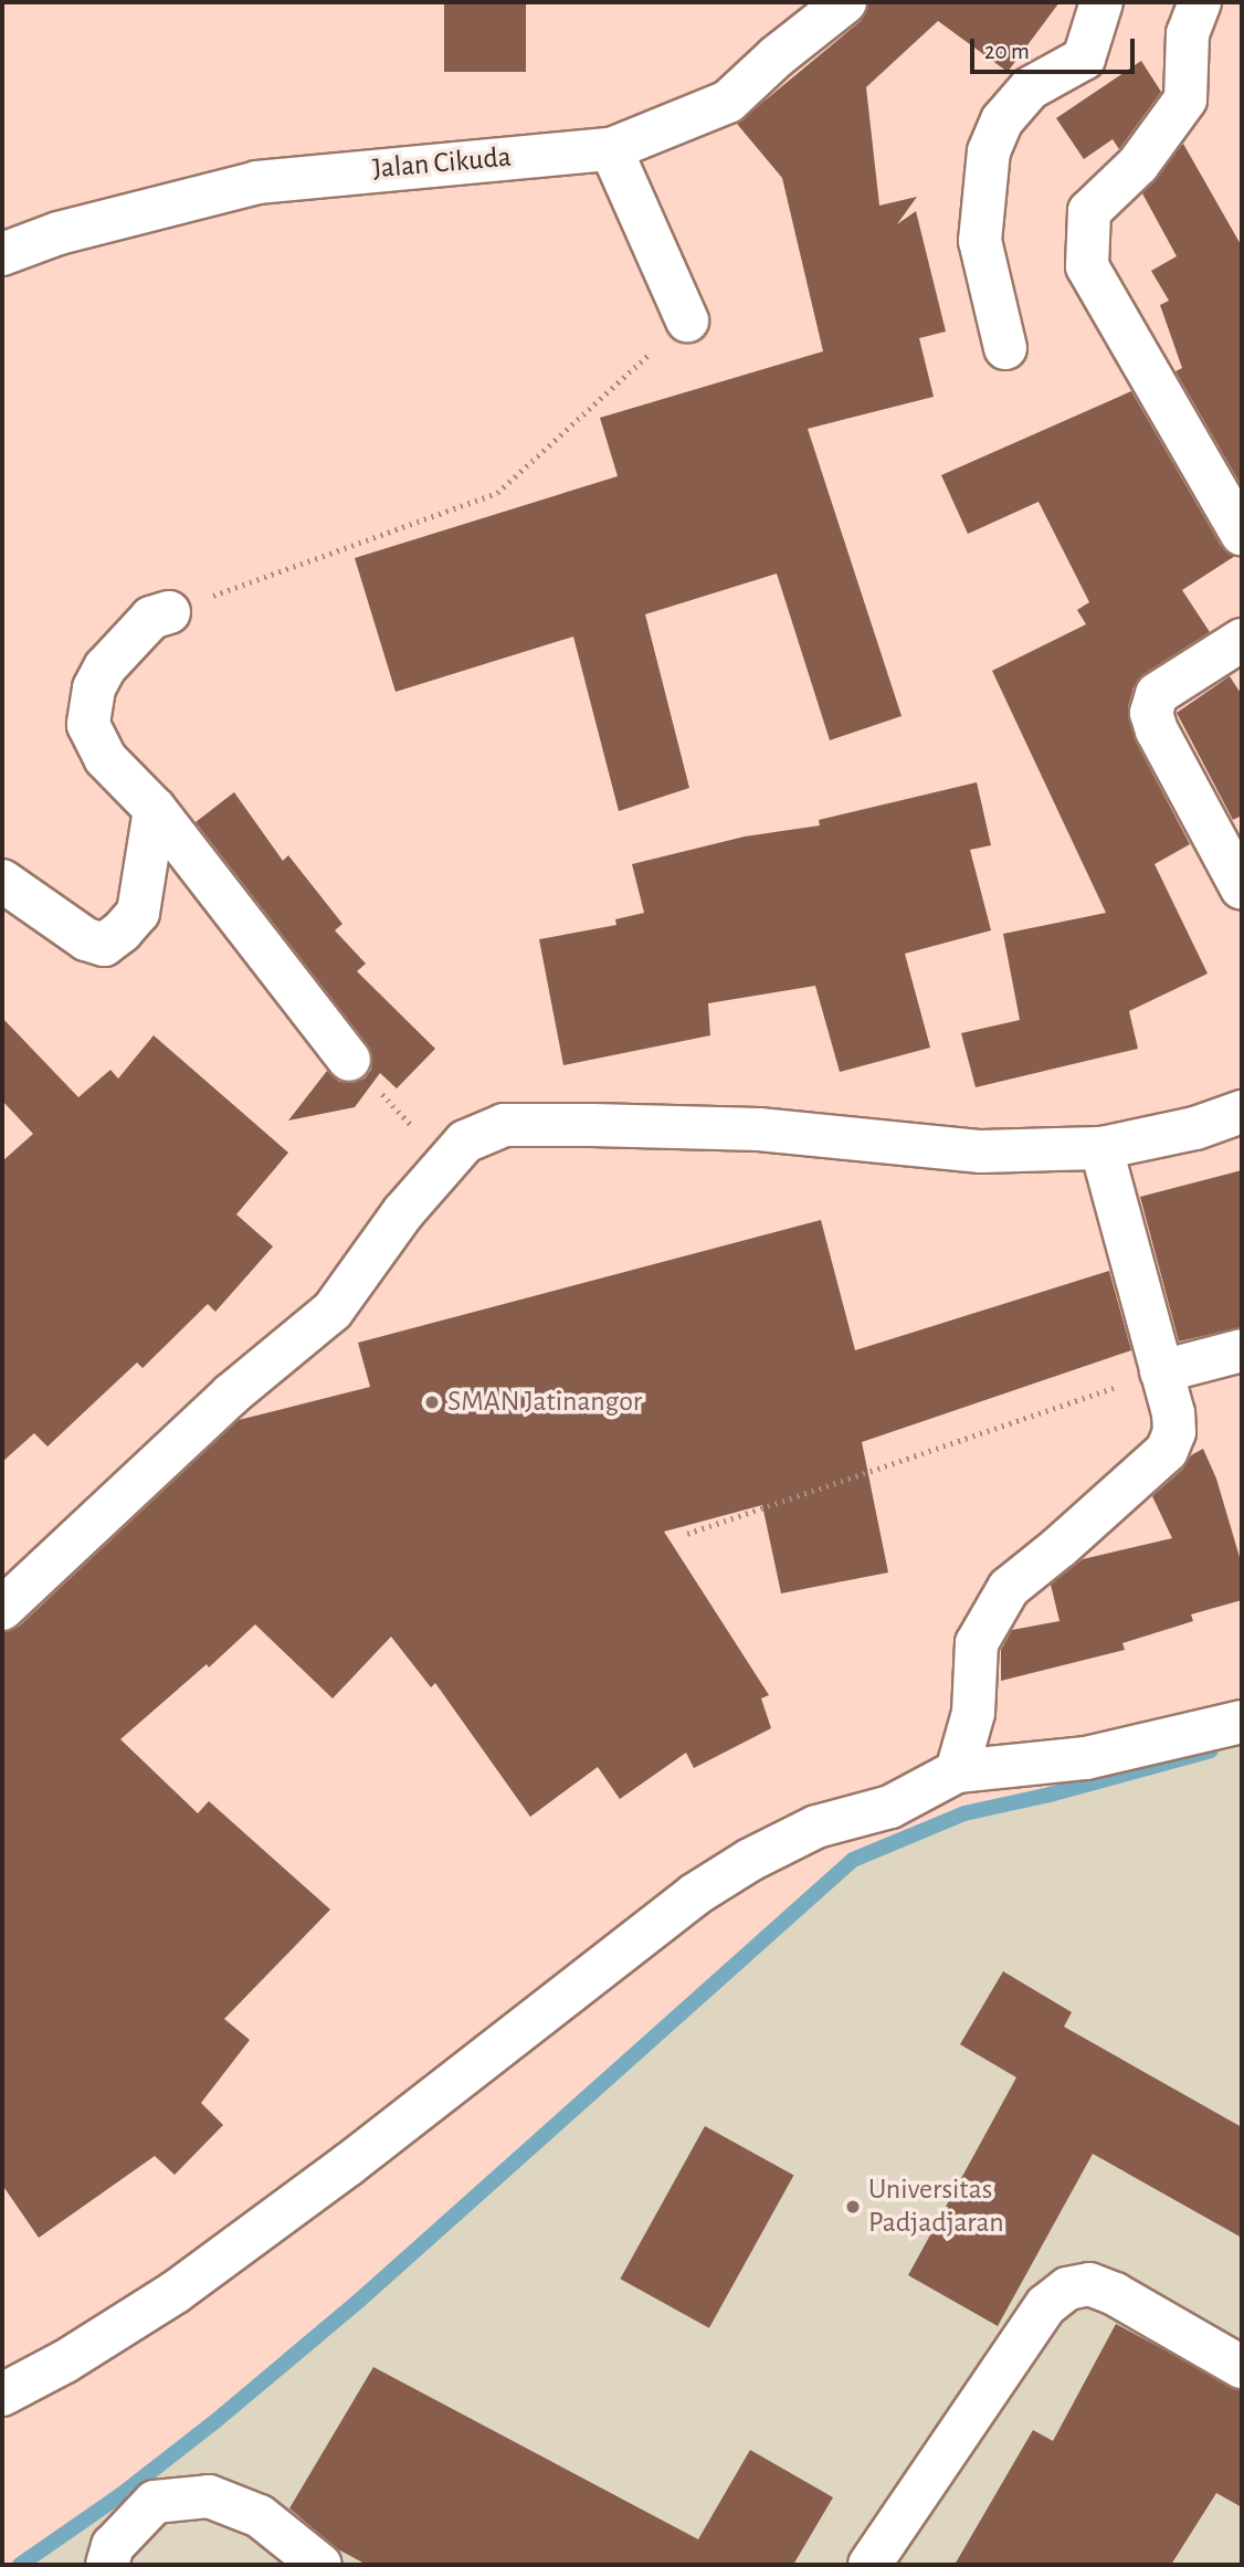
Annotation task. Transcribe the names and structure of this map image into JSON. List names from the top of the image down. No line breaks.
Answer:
{"streets":{"street":["Jalan Cikuda"]},"places":["SMAN Jatinangor","Universitas Padjadjaran"],"scale_bar":"20 m"}
